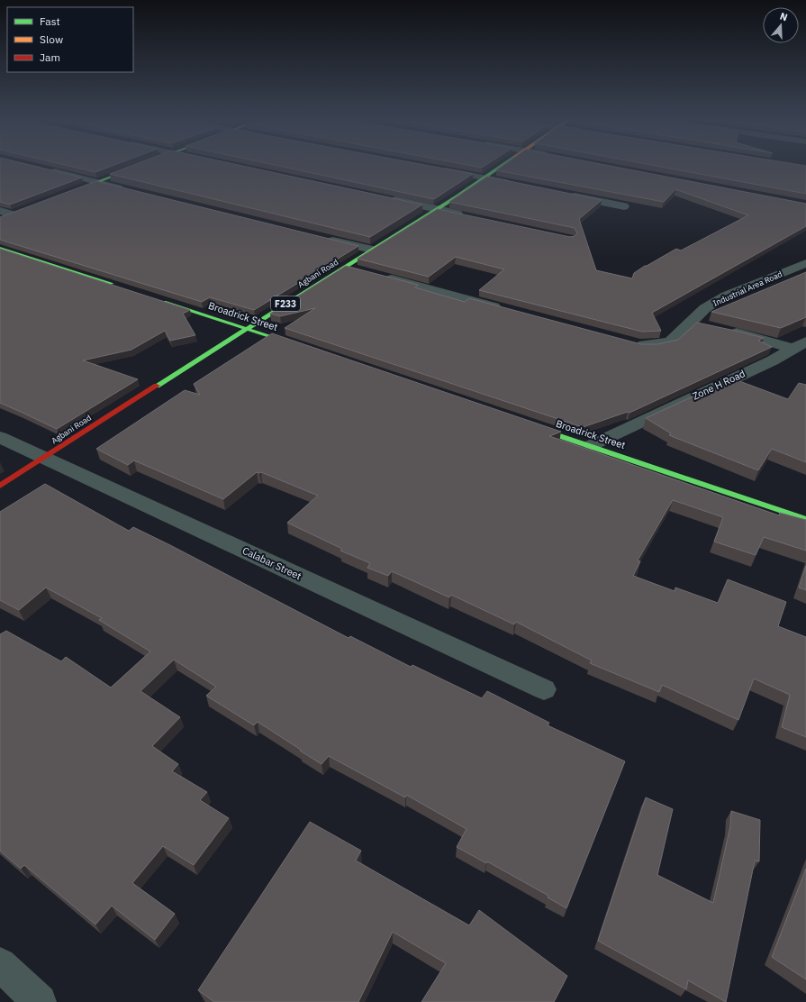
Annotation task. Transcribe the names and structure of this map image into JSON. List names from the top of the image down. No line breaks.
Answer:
{"streets":{"main road":["Agbani Road","F233","Broadrick Street"],"street":["Industrial Area Road","Zone H Road","Calabar Street"]},"crossings":[["Agbani Road","Broadrick Street"],["Agbani Road","Calabar Street"],["Broadrick Street","Zone H Road"]],"legend":["Fast","Slow","Jam"],"north":"top"}
